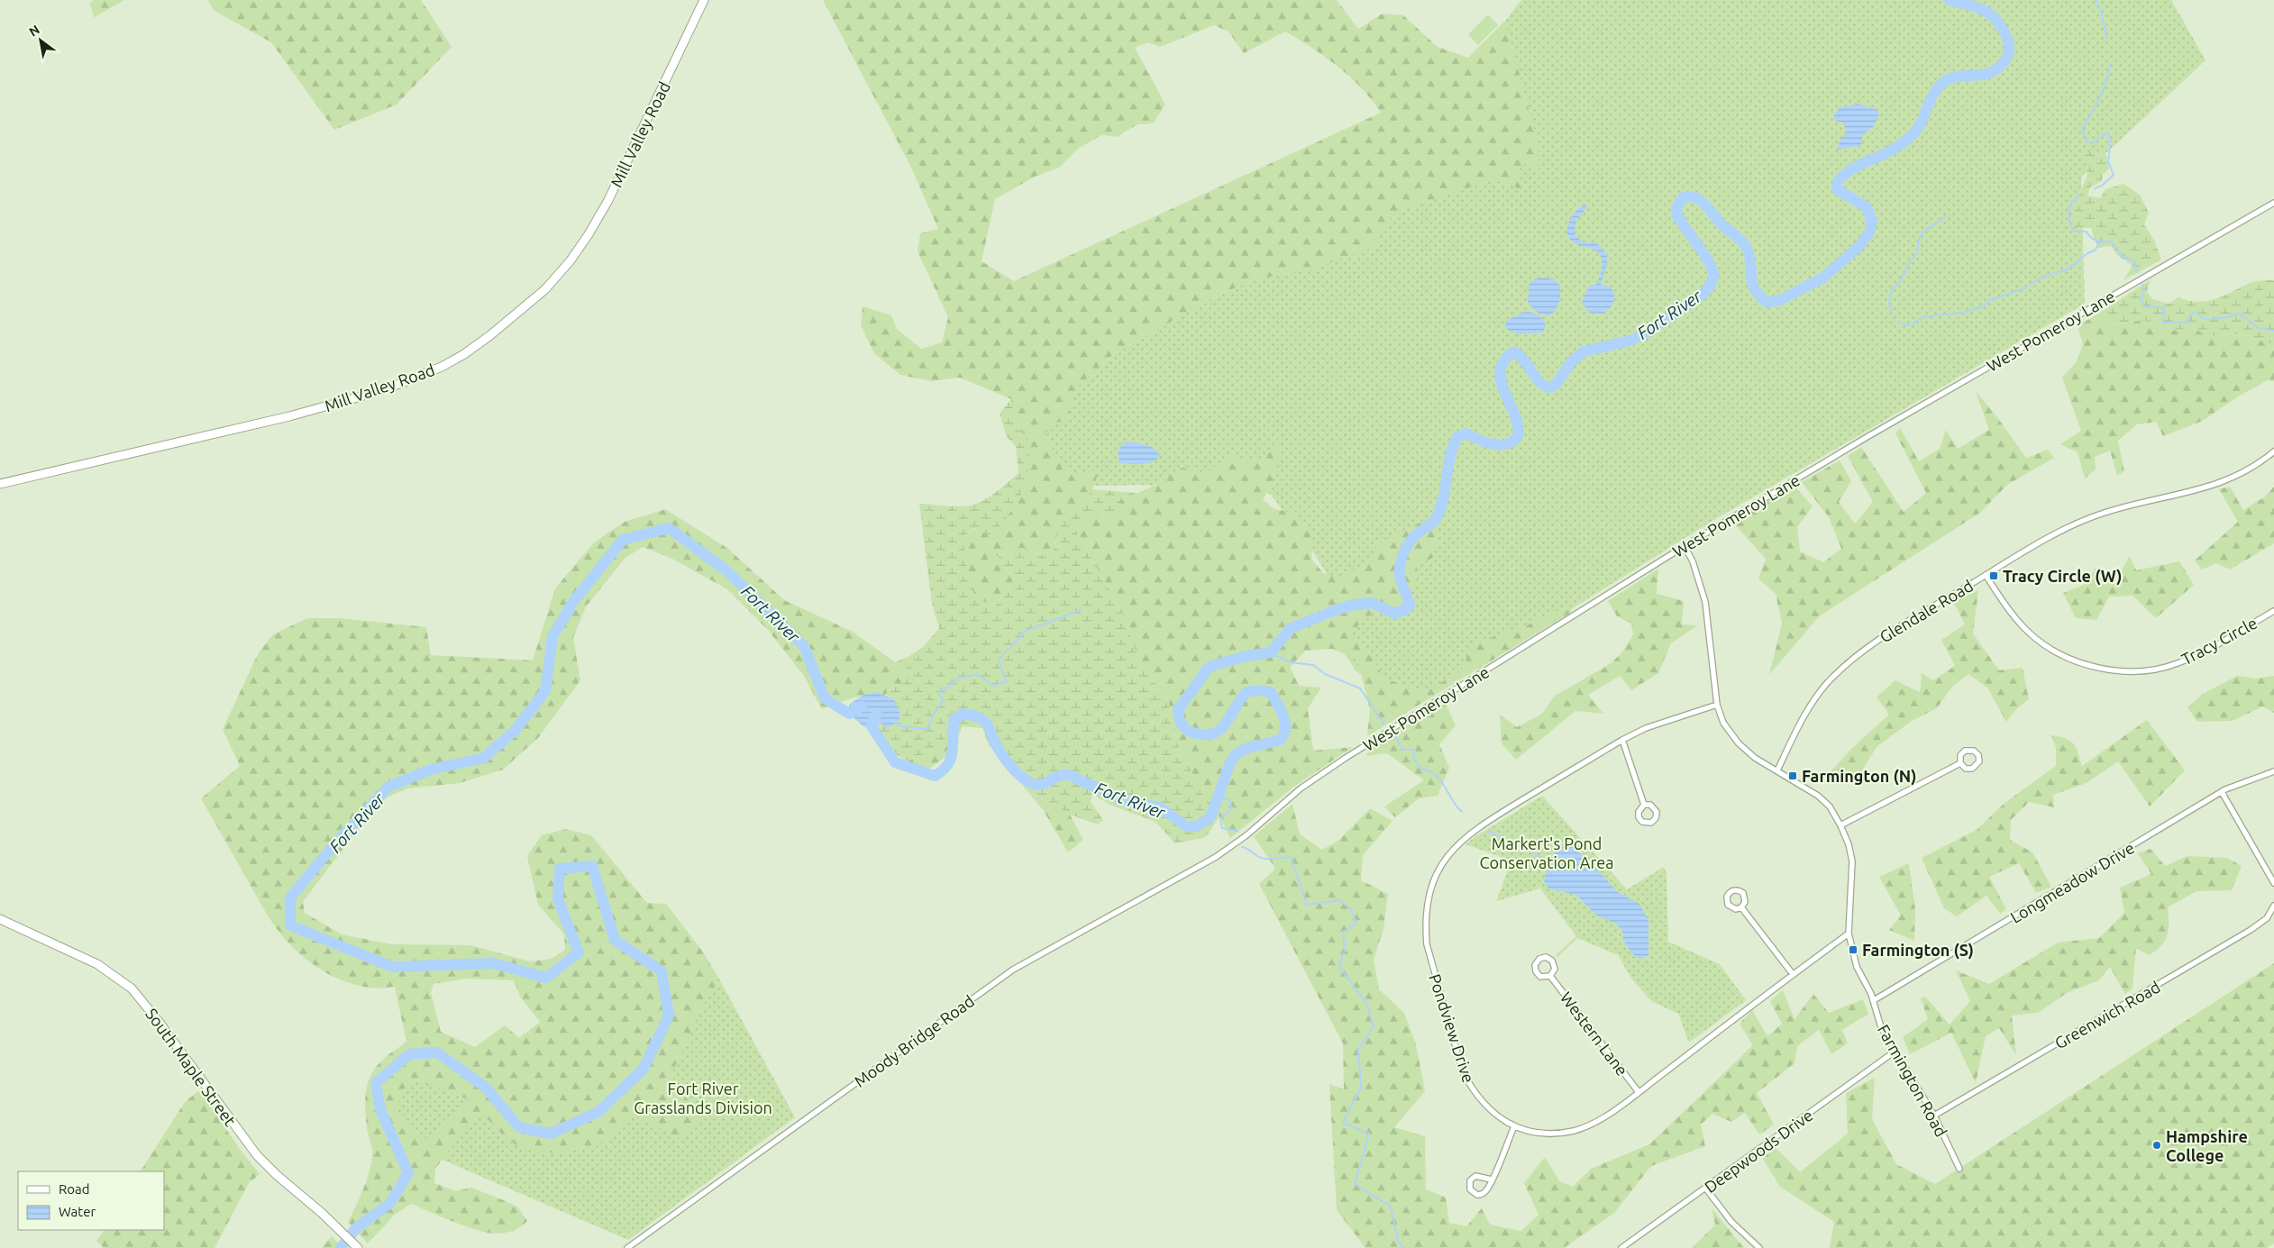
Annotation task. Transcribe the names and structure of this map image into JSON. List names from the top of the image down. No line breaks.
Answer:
{"streets":{"street":["Mill Valley Road","West Pomeroy Lane","Glendale Road","Tracy Circle","Longmeadow Drive","Greenwich Road","Pondview Drive","Western Lane","Moody Bridge Road","South Maple Street","Farmington Road","Deepwoods Drive"]},"crossings":[["West Pomeroy Lane","Moody Bridge Road"],["West Pomeroy Lane","Farmington Road"],["Glendale Road","Tracy Circle"],["Glendale Road","Farmington Road"],["Longmeadow Drive","Farmington Road"],["Greenwich Road","Farmington Road"],["Pondview Drive","Western Lane"],["Pondview Drive","Farmington Road"],["Farmington Road","Deepwoods Drive"]],"water":["Fort River"],"parks":["Markert's Pond Conservation Area","Fort River Grasslands Division"],"places":{"transit":["Tracy Circle (W)","Farmington (N)","Farmington (S)"],"other":["Hampshire College"]},"legend":["Road","Water"],"north":"top left"}
